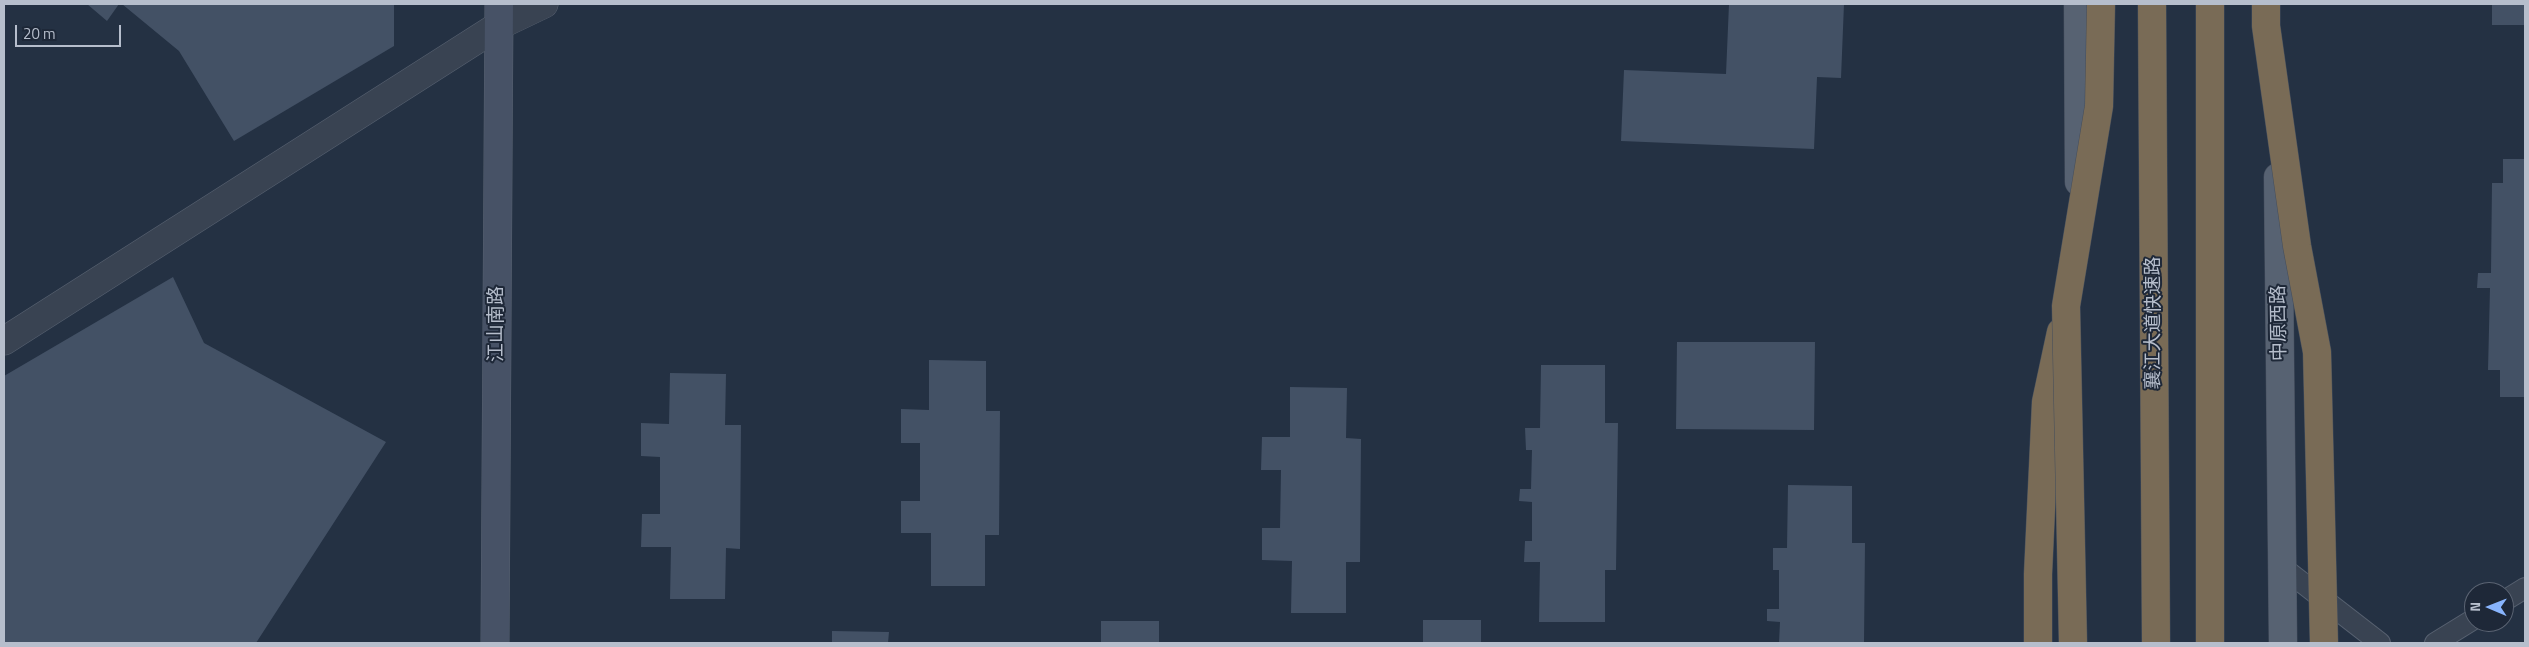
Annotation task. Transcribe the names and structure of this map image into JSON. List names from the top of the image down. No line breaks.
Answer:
{"streets":{"highway":["襄江大道快速路"],"main road":["中原西路"],"street":["江山南路"]},"scale_bar":"20 m","north":"left"}
